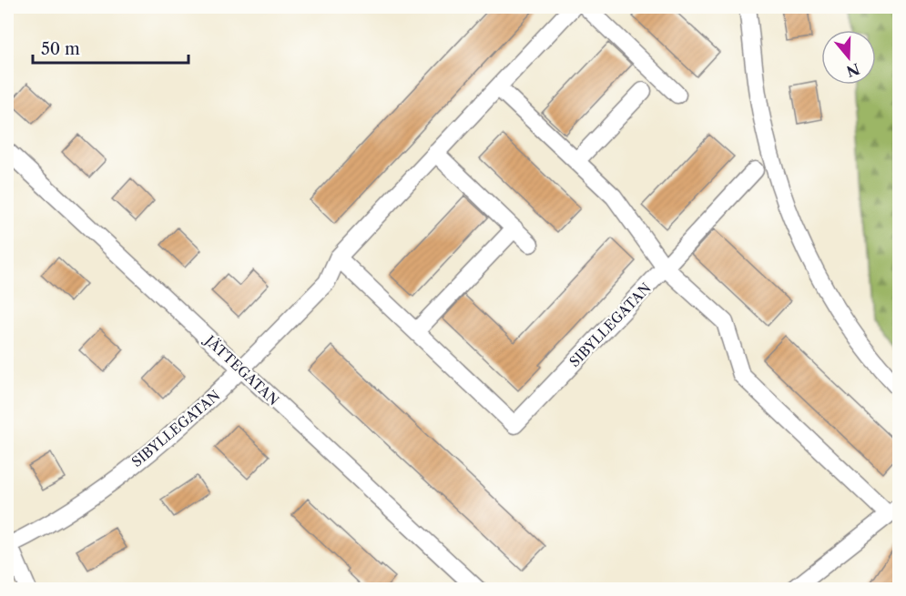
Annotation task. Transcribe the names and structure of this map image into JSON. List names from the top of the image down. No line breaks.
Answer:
{"streets":{"street":["SIBYLLEGATAN","JÄTTEGATAN"]},"crossings":[["SIBYLLEGATAN","JÄTTEGATAN"]],"scale_bar":"50 m","north":"bottom"}
